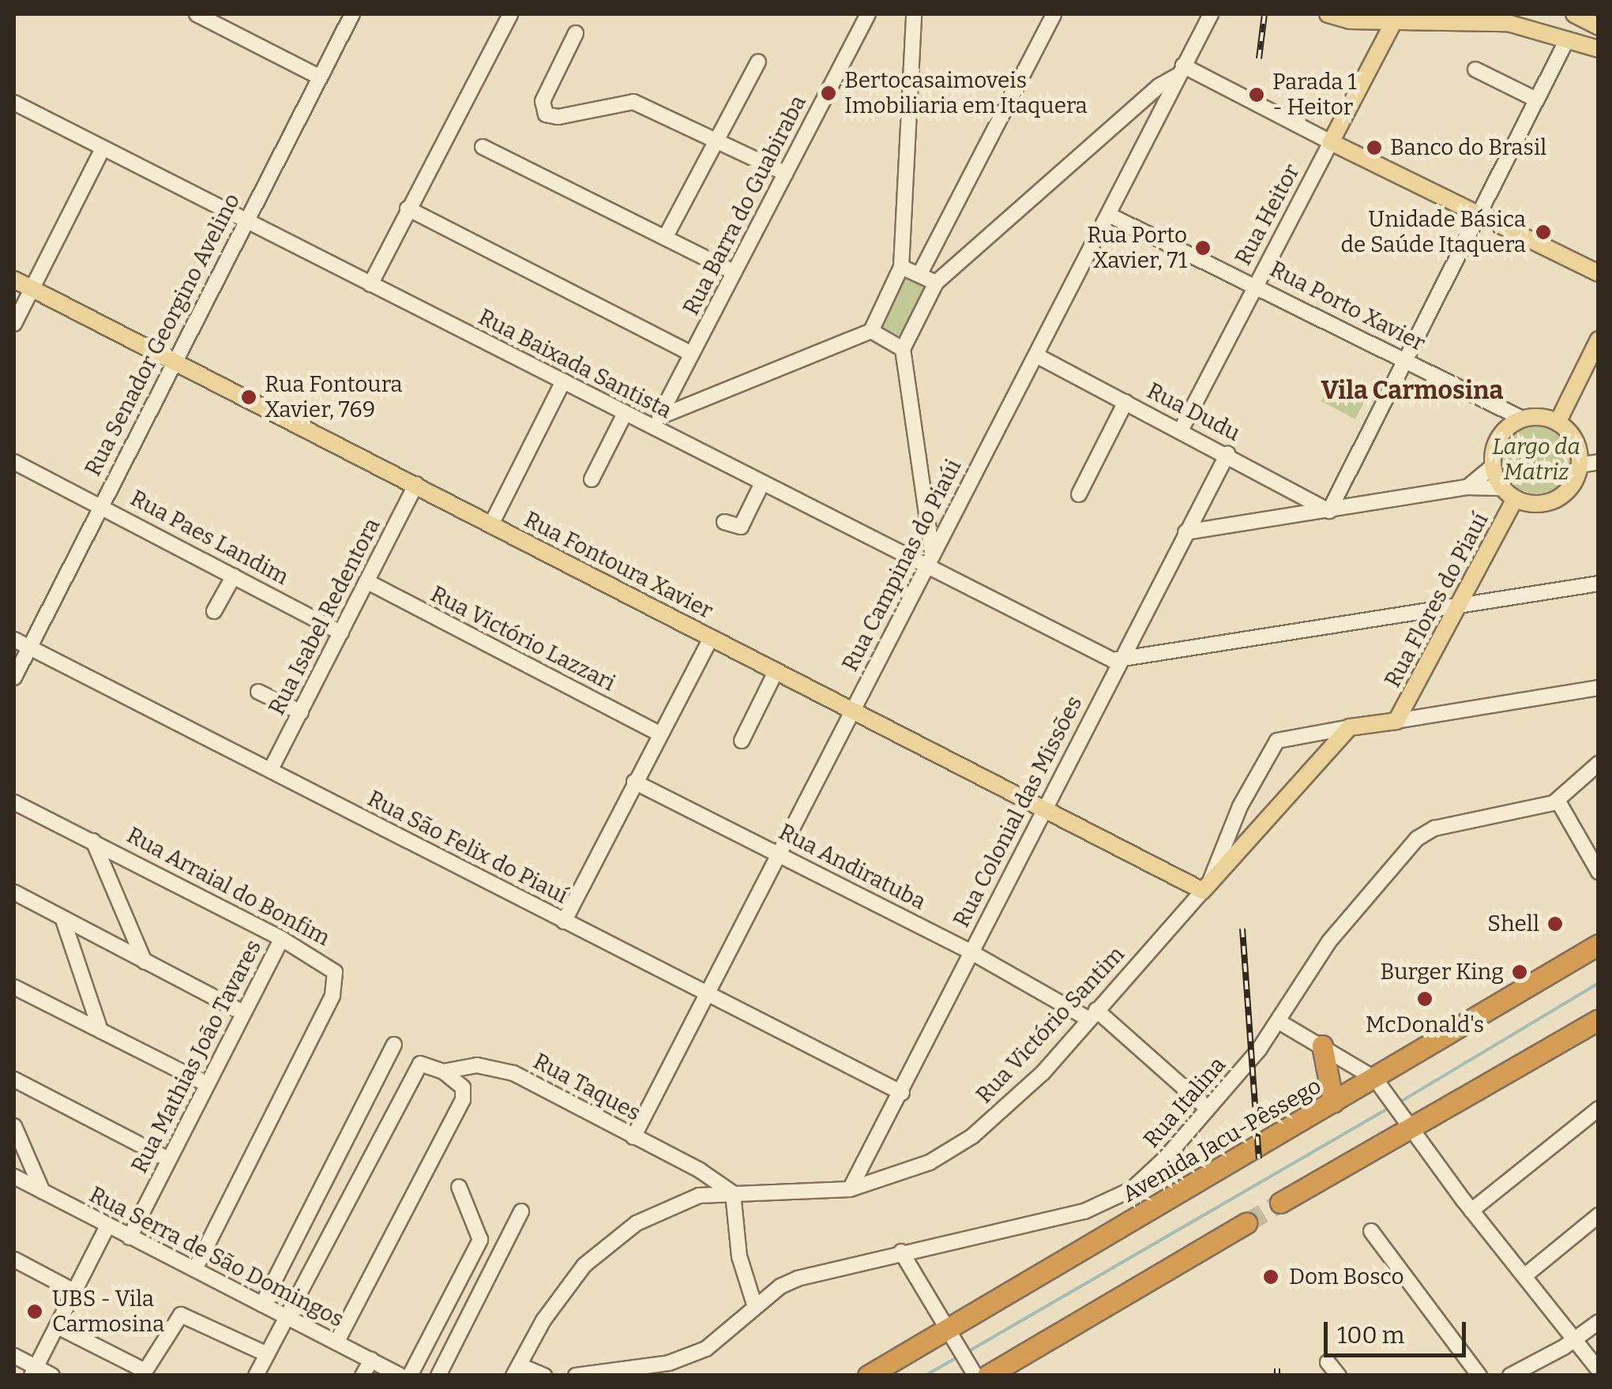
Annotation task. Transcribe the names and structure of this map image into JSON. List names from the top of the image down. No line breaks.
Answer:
{"streets":{"highway":["Avenida Jacu-Pêssego"],"main road":["Rua Heitor","Rua Fontoura Xavier","Rua Flores do Piauí","Rua Victório Santim"],"street":["Rua Barra do Guabiraba","Rua Porto Xavier","Rua Senador Georgino Avelino","Rua Baixada Santista","Rua Dudu","Rua Paes Landim","Rua Campinas do Piaúi","Rua Isabel Redentora","Rua Victório Lazzari","Rua Colonial das Missões","Rua São Felix do Piauí","Rua Andiratuba","Rua Arraial do Bonfim","Rua Mathias João Tavares","Rua Taques","Rua Italina","Rua Serra de São Domingos"]},"crossings":[["Rua Barra do Guabiraba","Rua Baixada Santista"],["Rua Heitor","Rua Porto Xavier"],["Rua Heitor","Rua Dudu"],["Rua Porto Xavier","Rua Campinas do Piaúi"],["Rua Porto Xavier","Rua Flores do Piauí"],["Rua Senador Georgino Avelino","Rua Baixada Santista"],["Rua Senador Georgino Avelino","Rua Paes Landim"],["Rua Senador Georgino Avelino","Rua Fontoura Xavier"],["Rua Senador Georgino Avelino","Rua São Felix do Piauí"],["Rua Baixada Santista","Rua Campinas do Piaúi"],["Rua Baixada Santista","Rua Colonial das Missões"],["Rua Dudu","Rua Campinas do Piaúi"],["Rua Dudu","Rua Colonial das Missões"],["Rua Paes Landim","Rua Isabel Redentora"],["Rua Fontoura Xavier","Rua Campinas do Piaúi"],["Rua Fontoura Xavier","Rua Isabel Redentora"],["Rua Fontoura Xavier","Rua Colonial das Missões"],["Rua Fontoura Xavier","Rua Victório Santim"],["Rua Campinas do Piaúi","Rua São Felix do Piauí"],["Rua Campinas do Piaúi","Rua Andiratuba"],["Rua Campinas do Piaúi","Rua Taques"],["Rua Flores do Piauí","Rua Victório Santim"],["Rua Isabel Redentora","Rua Victório Lazzari"],["Rua Isabel Redentora","Rua São Felix do Piauí"],["Rua Colonial das Missões","Rua São Felix do Piauí"],["Rua Colonial das Missões","Rua Andiratuba"],["Rua Colonial das Missões","Rua Victório Santim"],["Rua Andiratuba","Rua Victório Santim"],["Rua Andiratuba","Rua Italina"],["Rua Arraial do Bonfim","Rua Mathias João Tavares"],["Rua Arraial do Bonfim","Rua Serra de São Domingos"],["Rua Victório Santim","Rua Taques"],["Rua Mathias João Tavares","Rua Serra de São Domingos"],["Rua Taques","Rua Serra de São Domingos"]],"districts":["Vila Carmosina"],"parks":["Largo da Matriz"],"places":["Bertocasaimoveis Imobiliaria em Itaquera","Parada 1 - Heitor","Banco do Brasil","Unidade Básica de Saúde Itaquera","Rua Porto Xavier, 71","Rua Fontoura Xavier, 769","Shell","Burger King","McDonald's","Dom Bosco","UBS - Vila Carmosina"],"scale_bar":"100 m"}
